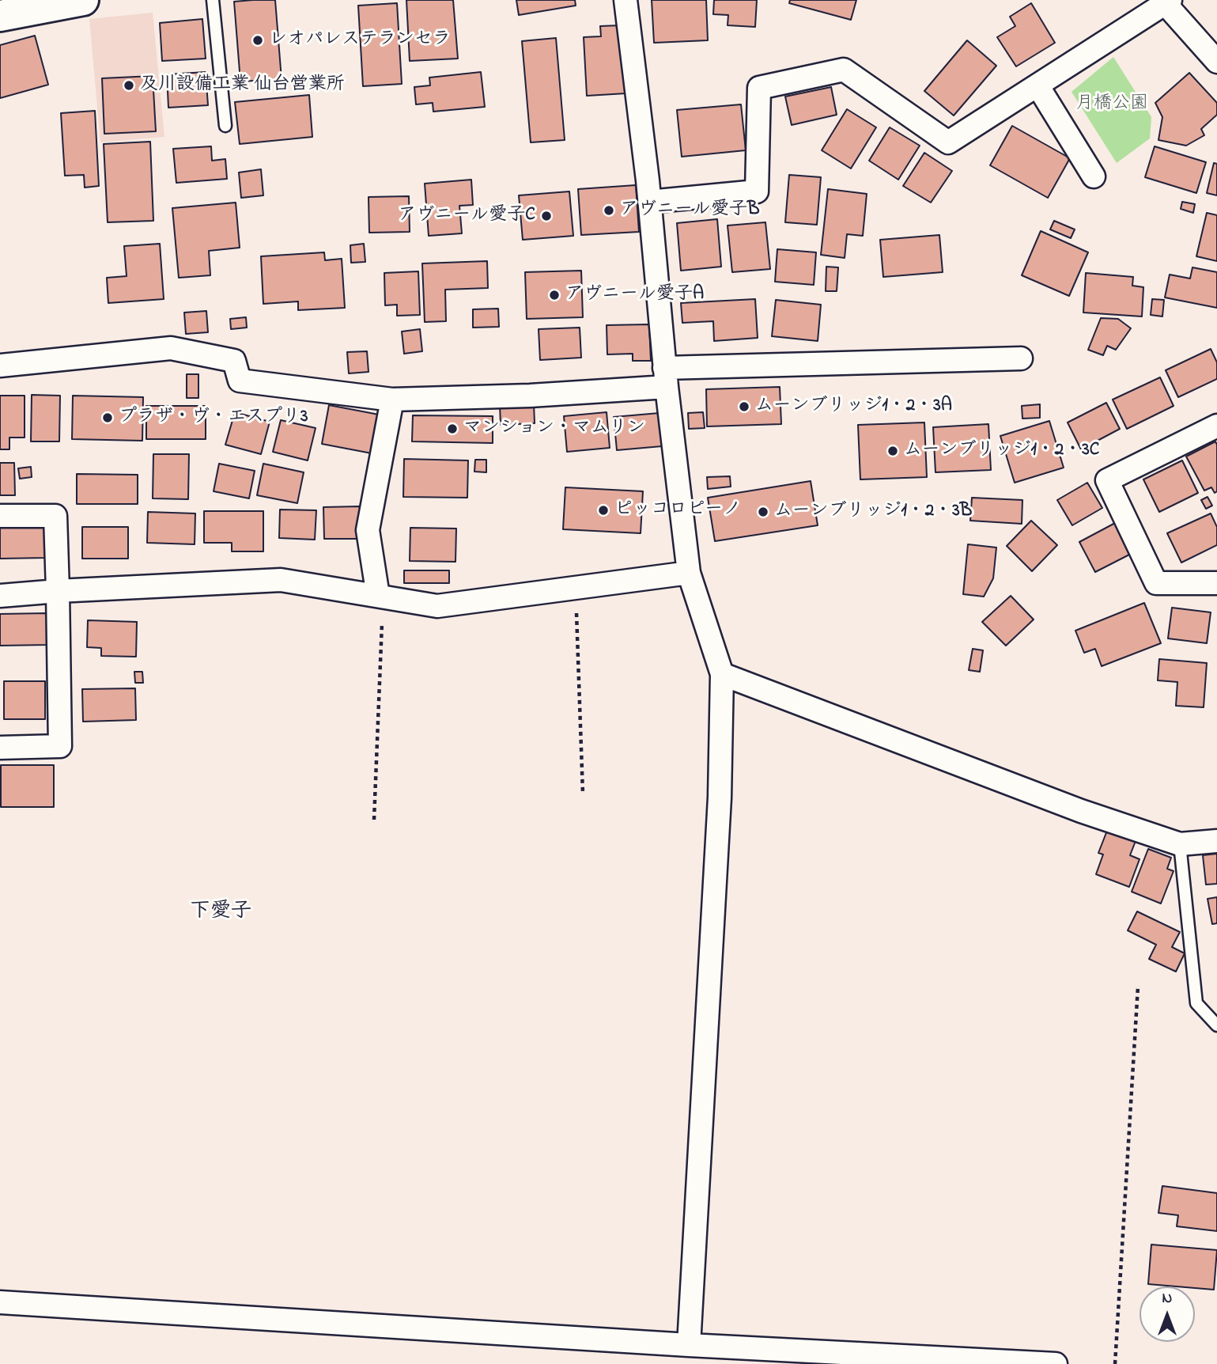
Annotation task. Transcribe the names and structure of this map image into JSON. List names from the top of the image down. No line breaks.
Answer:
{"districts":["下愛子"],"parks":["月橋公園"],"places":["レオパレステランセラ","及川設備工業 仙台営業所","アヴニール愛子B","アヴニール愛子C","アヴニール愛子A","ムーンブリッジ1・2・3A","プラザ・ヴ・エスプリ3","マンション・マムリン","ムーンブリッジ1・2・3C","ピッコロピーノ","ムーンブリッジ1・2・3B"],"north":"top"}
